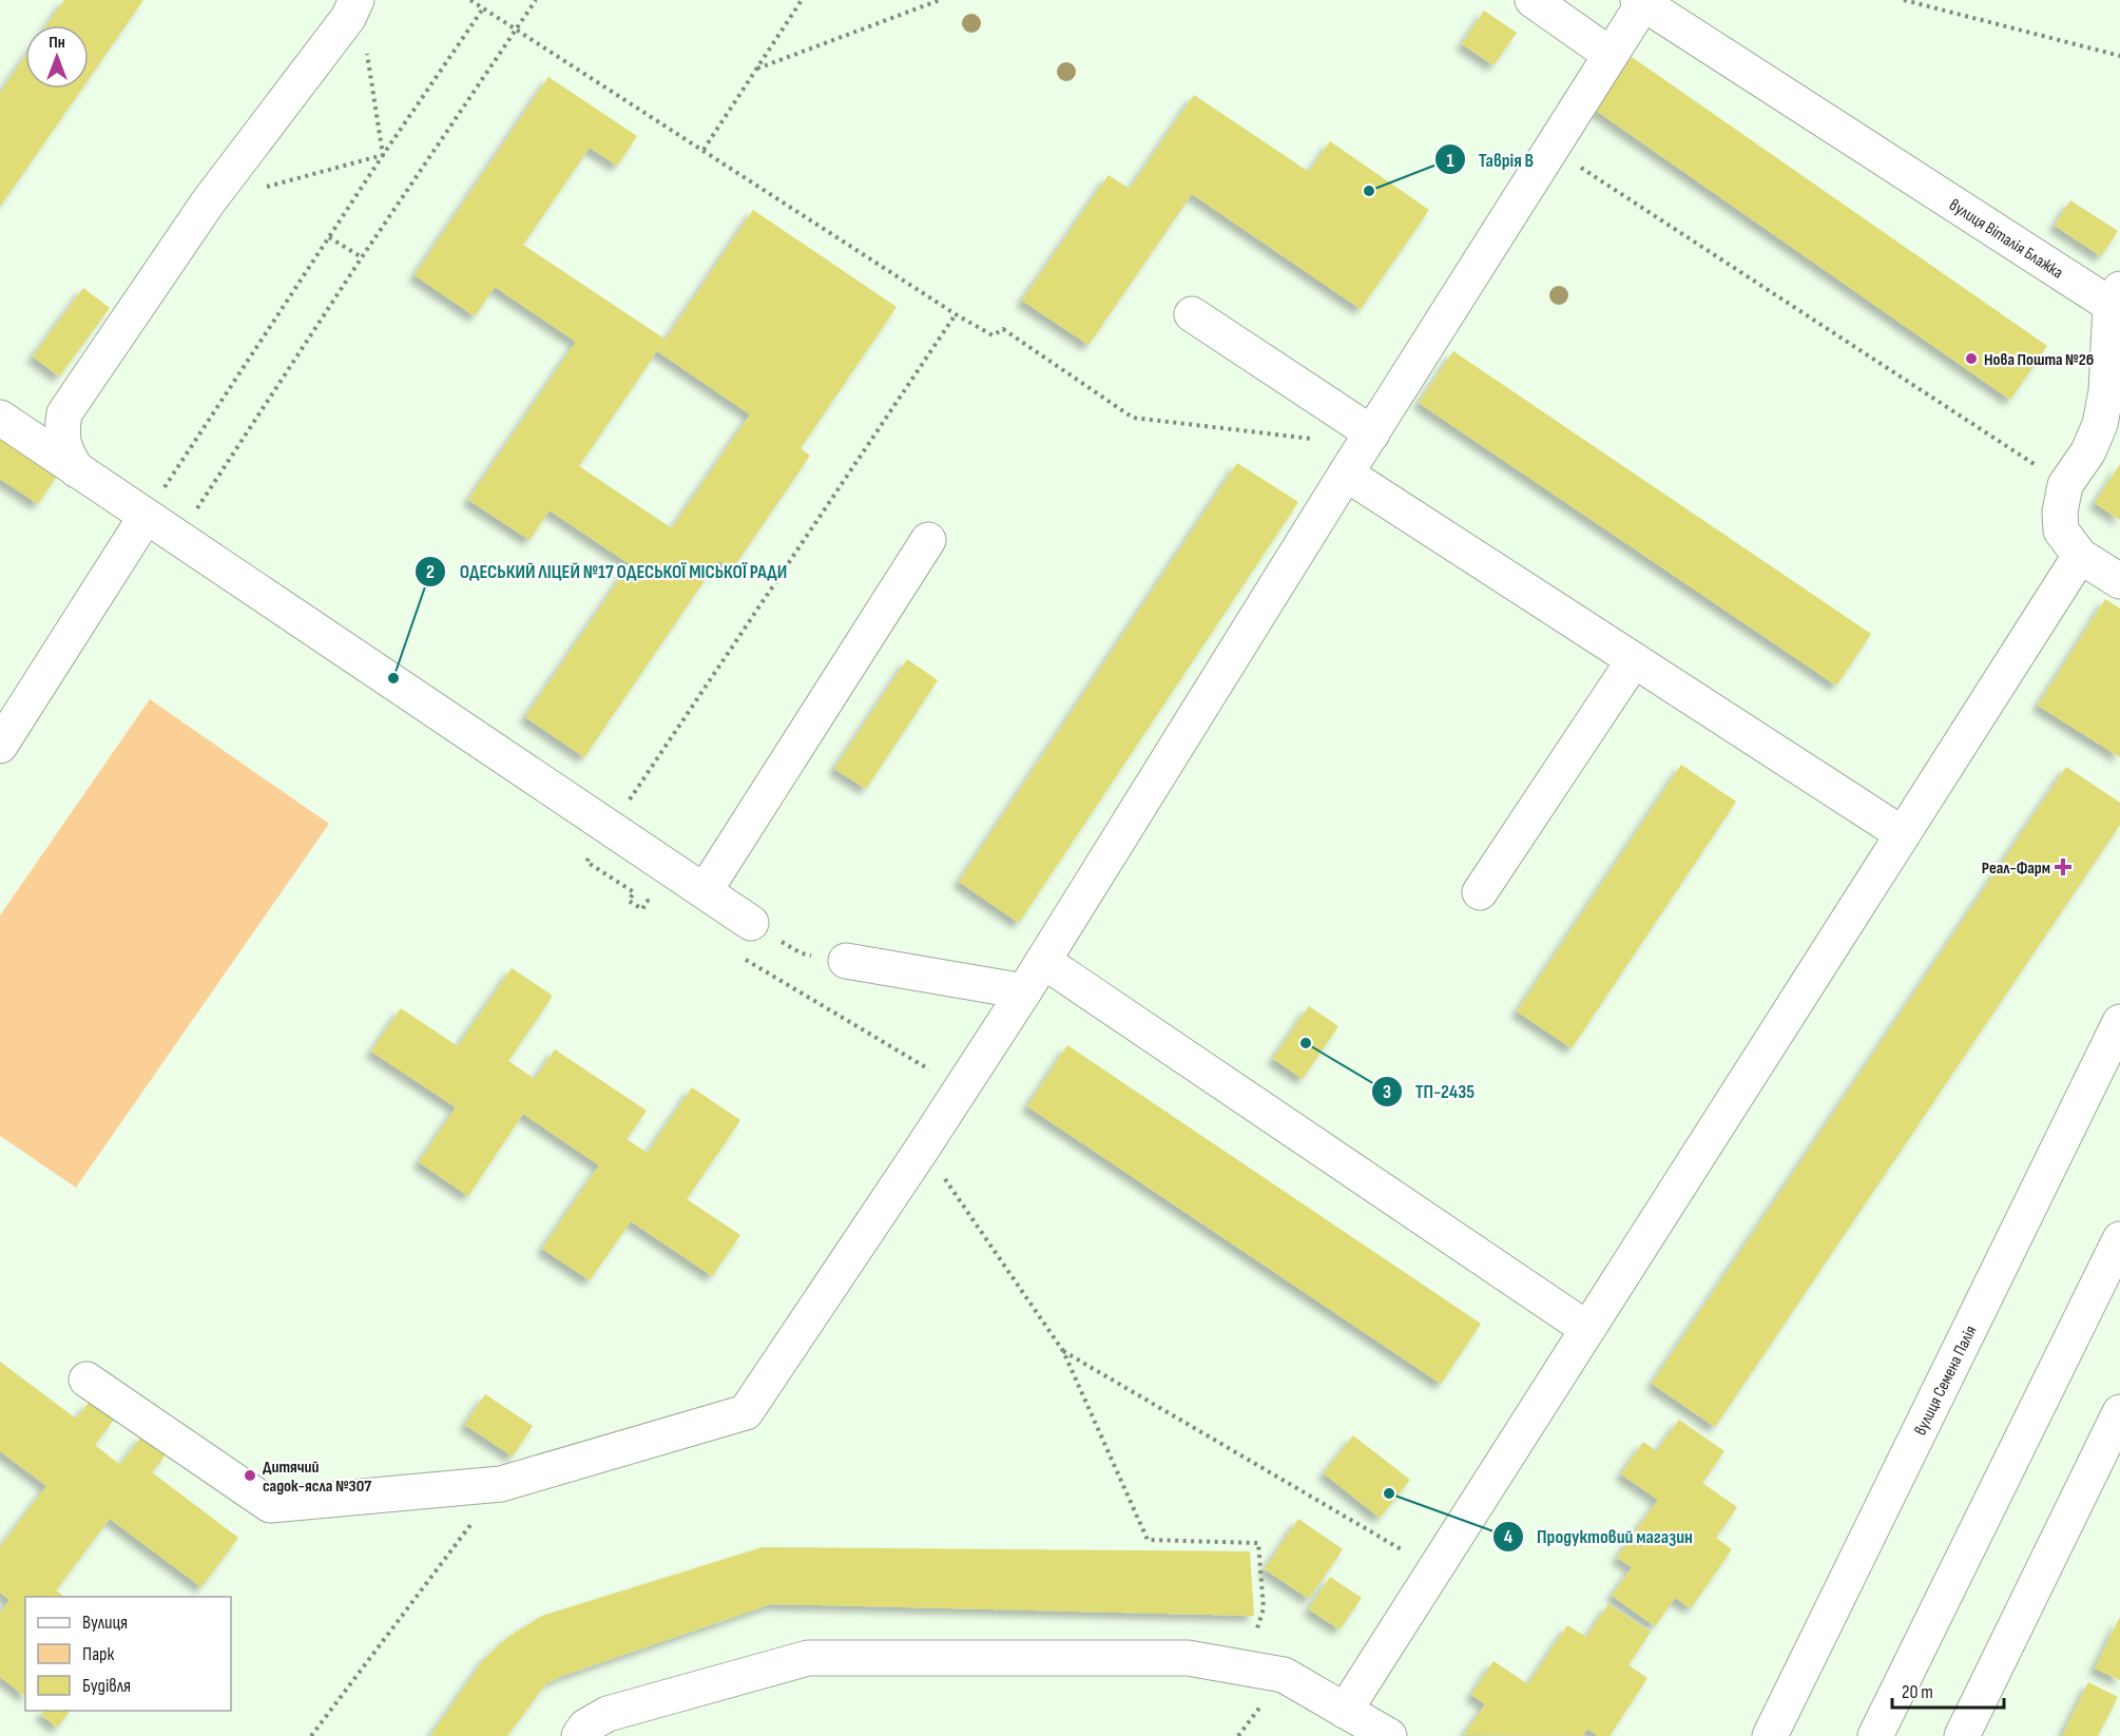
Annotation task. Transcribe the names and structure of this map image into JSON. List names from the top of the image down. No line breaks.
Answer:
{"streets":{"street":["вулиця Віталія Блажка","вулиця Семена Палія"]},"places":{"other":["Таврія В","Нова Пошта №26","ОДЕСЬКИЙ ЛІЦЕЙ №17 ОДЕСЬКОЇ МІСЬКОЇ РАДИ","ТП-2435","Дитячий садок-ясла №307","Продуктовий магазин"],"health":["Реал-Фарм"]},"legend":["Вулиця","Парк","Будівля"],"scale_bar":"20 m","north":"top"}
